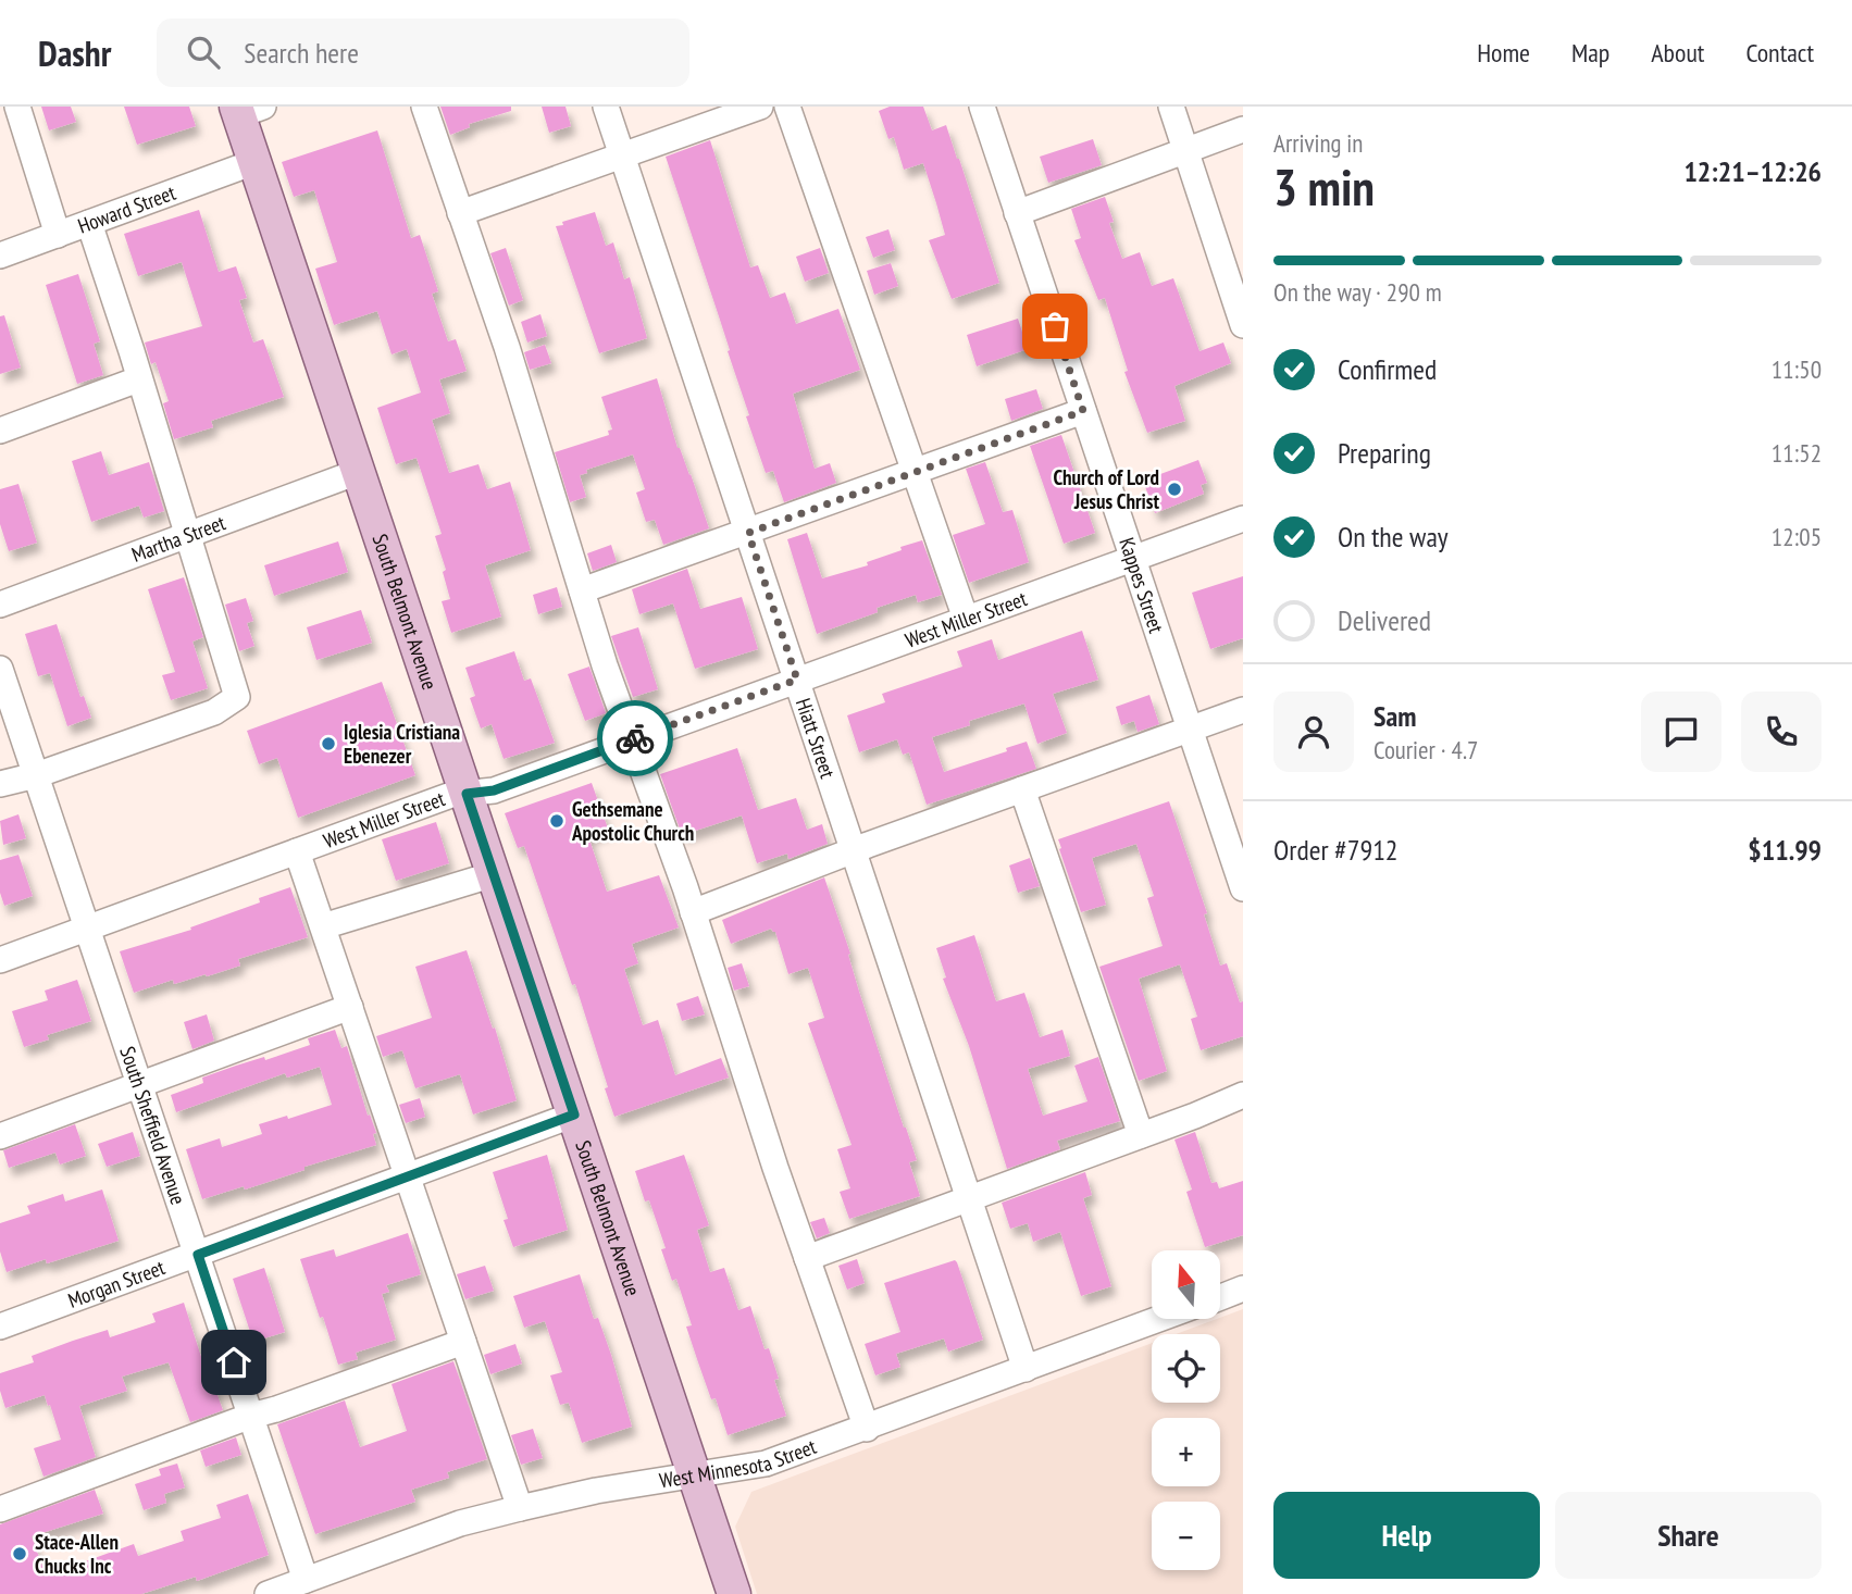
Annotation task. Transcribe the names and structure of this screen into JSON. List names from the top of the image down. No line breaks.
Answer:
{"streets":{"main road":["South Belmont Avenue"],"street":["Howard Street","Martha Street","Kappes Street","West Miller Street","Hiatt Street","South Sheffield Avenue","Morgan Street","West Minnesota Street"]},"crossings":[["Howard Street","South Belmont Avenue"],["Martha Street","South Belmont Avenue"],["Kappes Street","West Miller Street"],["South Belmont Avenue","West Miller Street"],["South Belmont Avenue","Morgan Street"],["South Belmont Avenue","West Minnesota Street"],["West Miller Street","Hiatt Street"],["West Miller Street","South Sheffield Avenue"],["Hiatt Street","West Minnesota Street"],["South Sheffield Avenue","Morgan Street"],["South Sheffield Avenue","West Minnesota Street"]],"places":["Church of Lord Jesus Christ","Iglesia Cristiana Ebenezer","Gethsemane Apostolic Church","Stace-Allen Chucks Inc"],"north":"top","page":{"header":"Dashr","search":"Search here","nav":["Home","Map","About","Contact"],"heading":["3 min","Arriving in","12:21–12:26"],"panel":["Sam","Courier · 4.7","Order #7912","$11.99"],"bar":"On the way · 290 m","list":[["Confirmed","11:50"],["Preparing","11:52"],["On the way","12:05"],"Delivered"],"map_buttons":["+","−"],"buttons":["Help","Share"]}}
